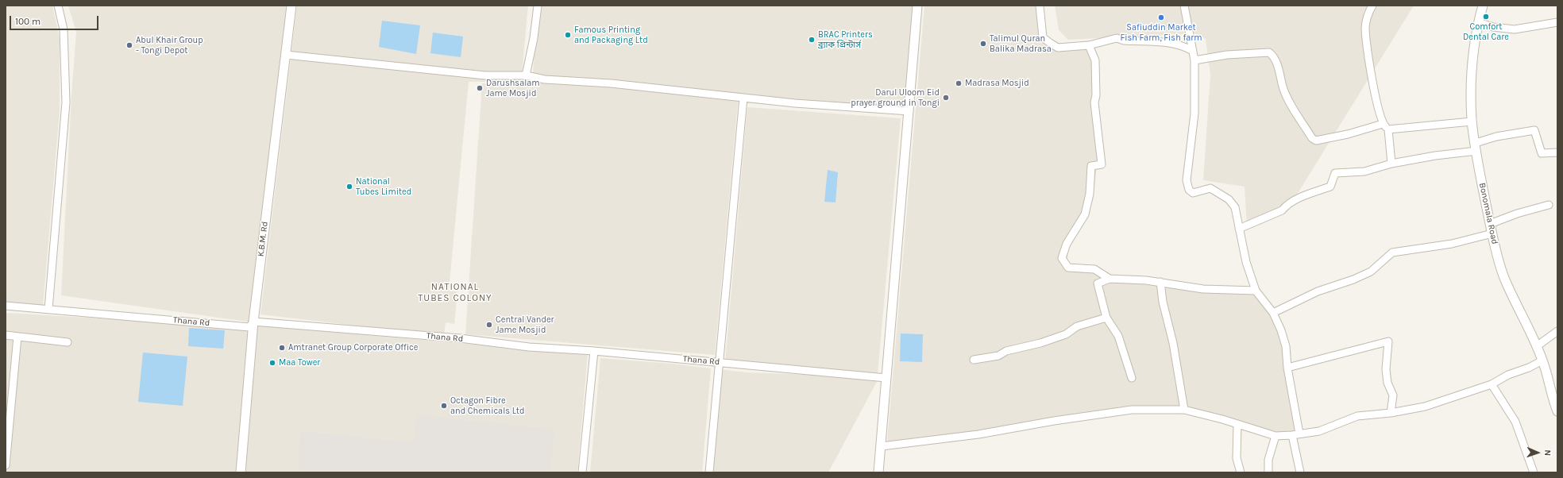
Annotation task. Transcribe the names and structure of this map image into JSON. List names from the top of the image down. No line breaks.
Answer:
{"streets":{"street":["Bonomala Road","K.B.M. Rd","Thana Rd"]},"crossings":[["K.B.M. Rd","Thana Rd"]],"districts":["NATIONAL TUBES COLONY"],"places":["Comfort Dental Care","Safiuddin Market Fish Farm, Fish farm","Famous Printing and Packaging Ltd","BRAC Printers ব্র্যাক প্রিন্টার্স","Talimul Quran Balika Madrasa","Abul Khair Group - Tongi Depot","Madrasa Mosjid","Darushsalam Jame Mosjid","Darul Uloom Eid prayer ground in Tongi","National Tubes Limited","Central Vander Jame Mosjid","Amtranet Group Corporate Office","Maa Tower","Octagon Fibre and Chemicals Ltd"],"scale_bar":"100 m","north":"right"}
